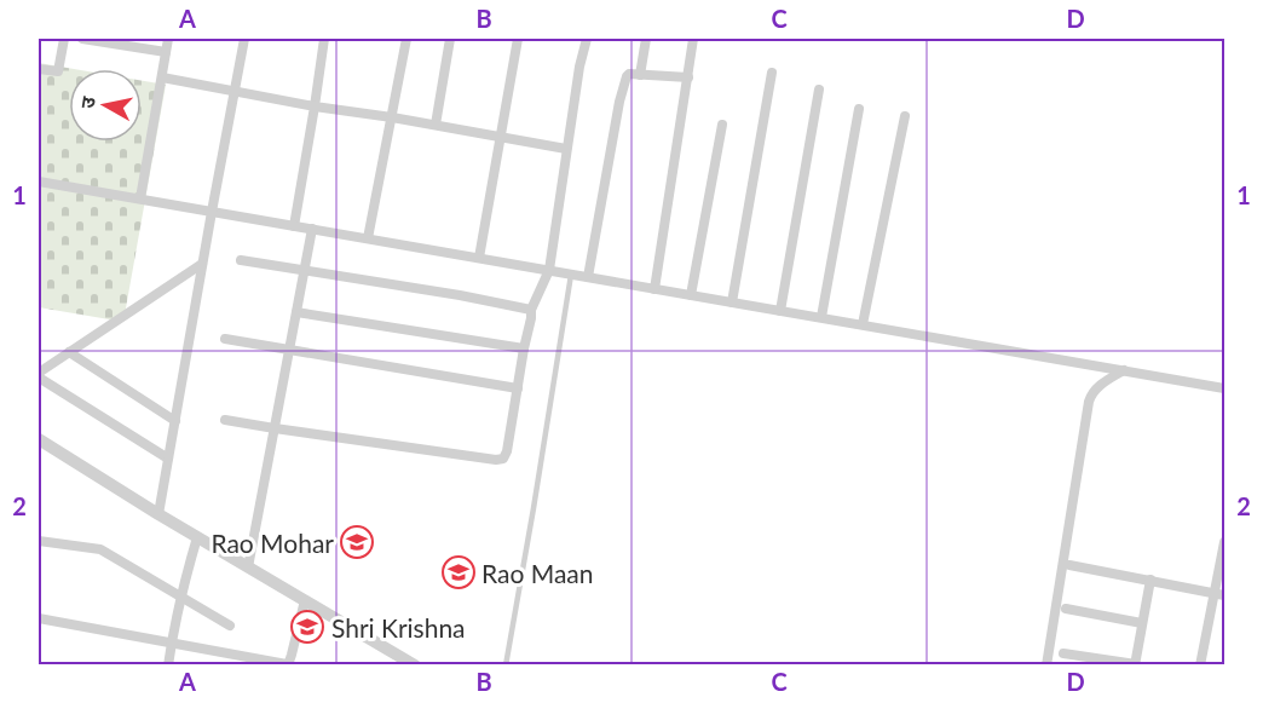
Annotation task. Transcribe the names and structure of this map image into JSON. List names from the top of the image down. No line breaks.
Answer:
{"places":{"school or university":["Rao Mohar","Rao Maan","Shri Krishna"]},"north":"left","grid":{"columns":["A","B","C","D"],"rows":["1","2"]}}
